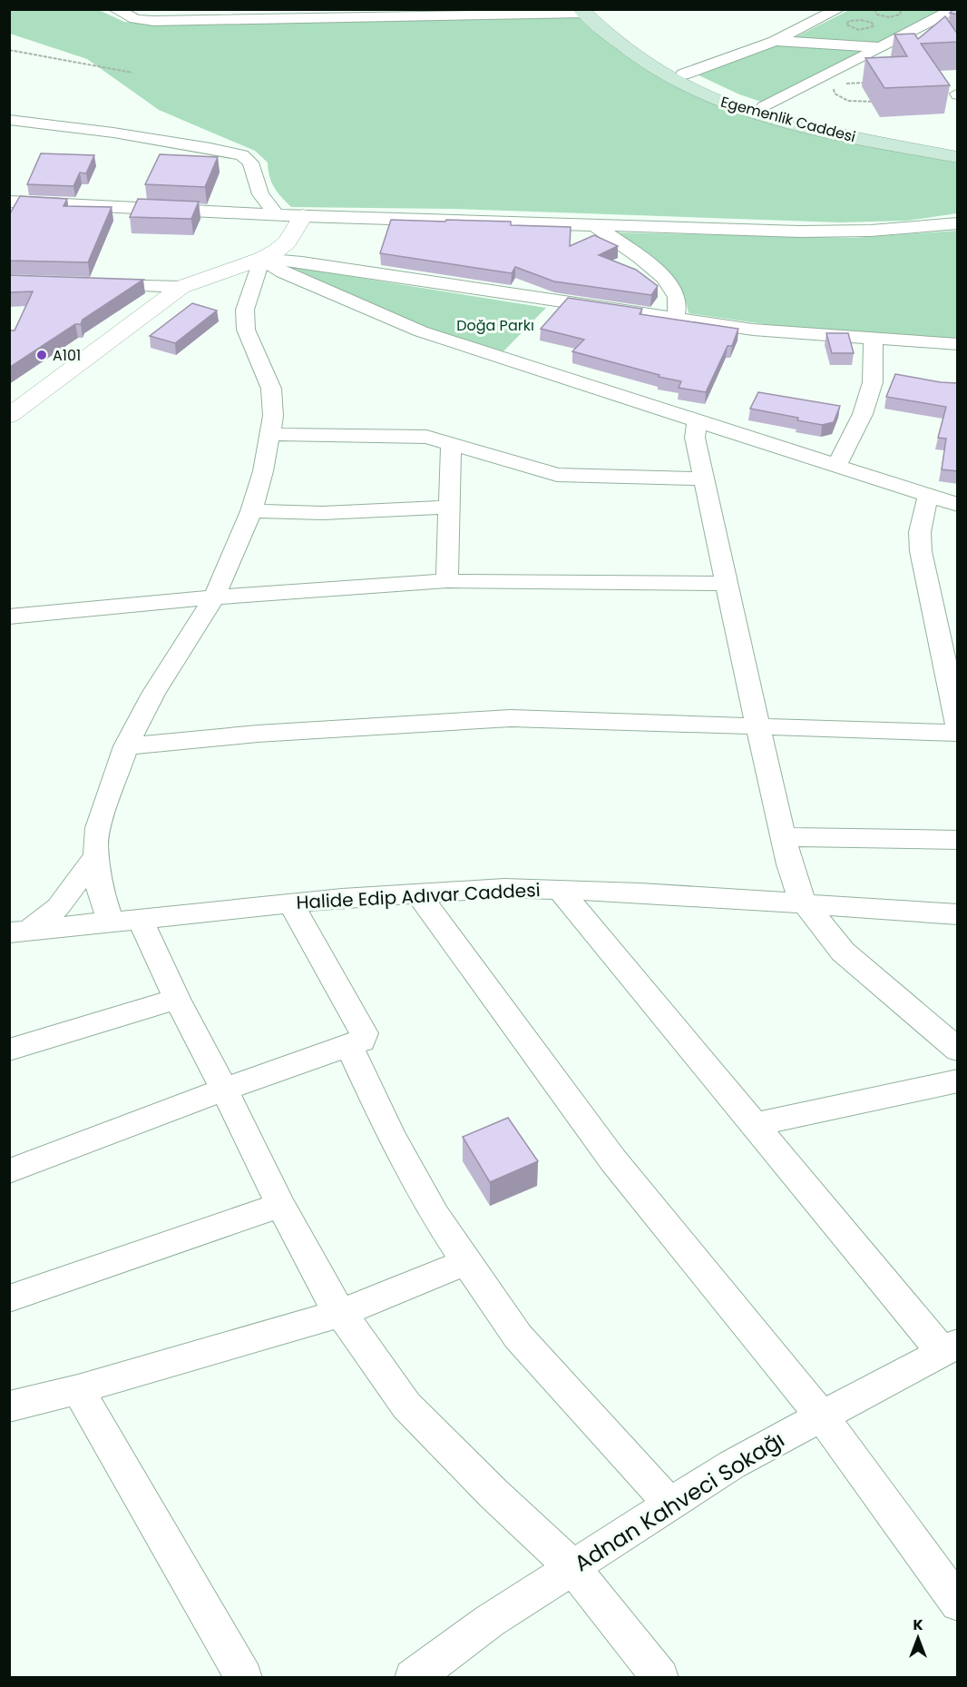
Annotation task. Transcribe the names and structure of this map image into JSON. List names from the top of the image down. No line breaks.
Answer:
{"streets":{"main road":["Egemenlik Caddesi"],"street":["Halide Edip Adıvar Caddesi","Adnan Kahveci Sokağı"]},"parks":["Doğa Parkı"],"places":["A101"],"north":"top"}
